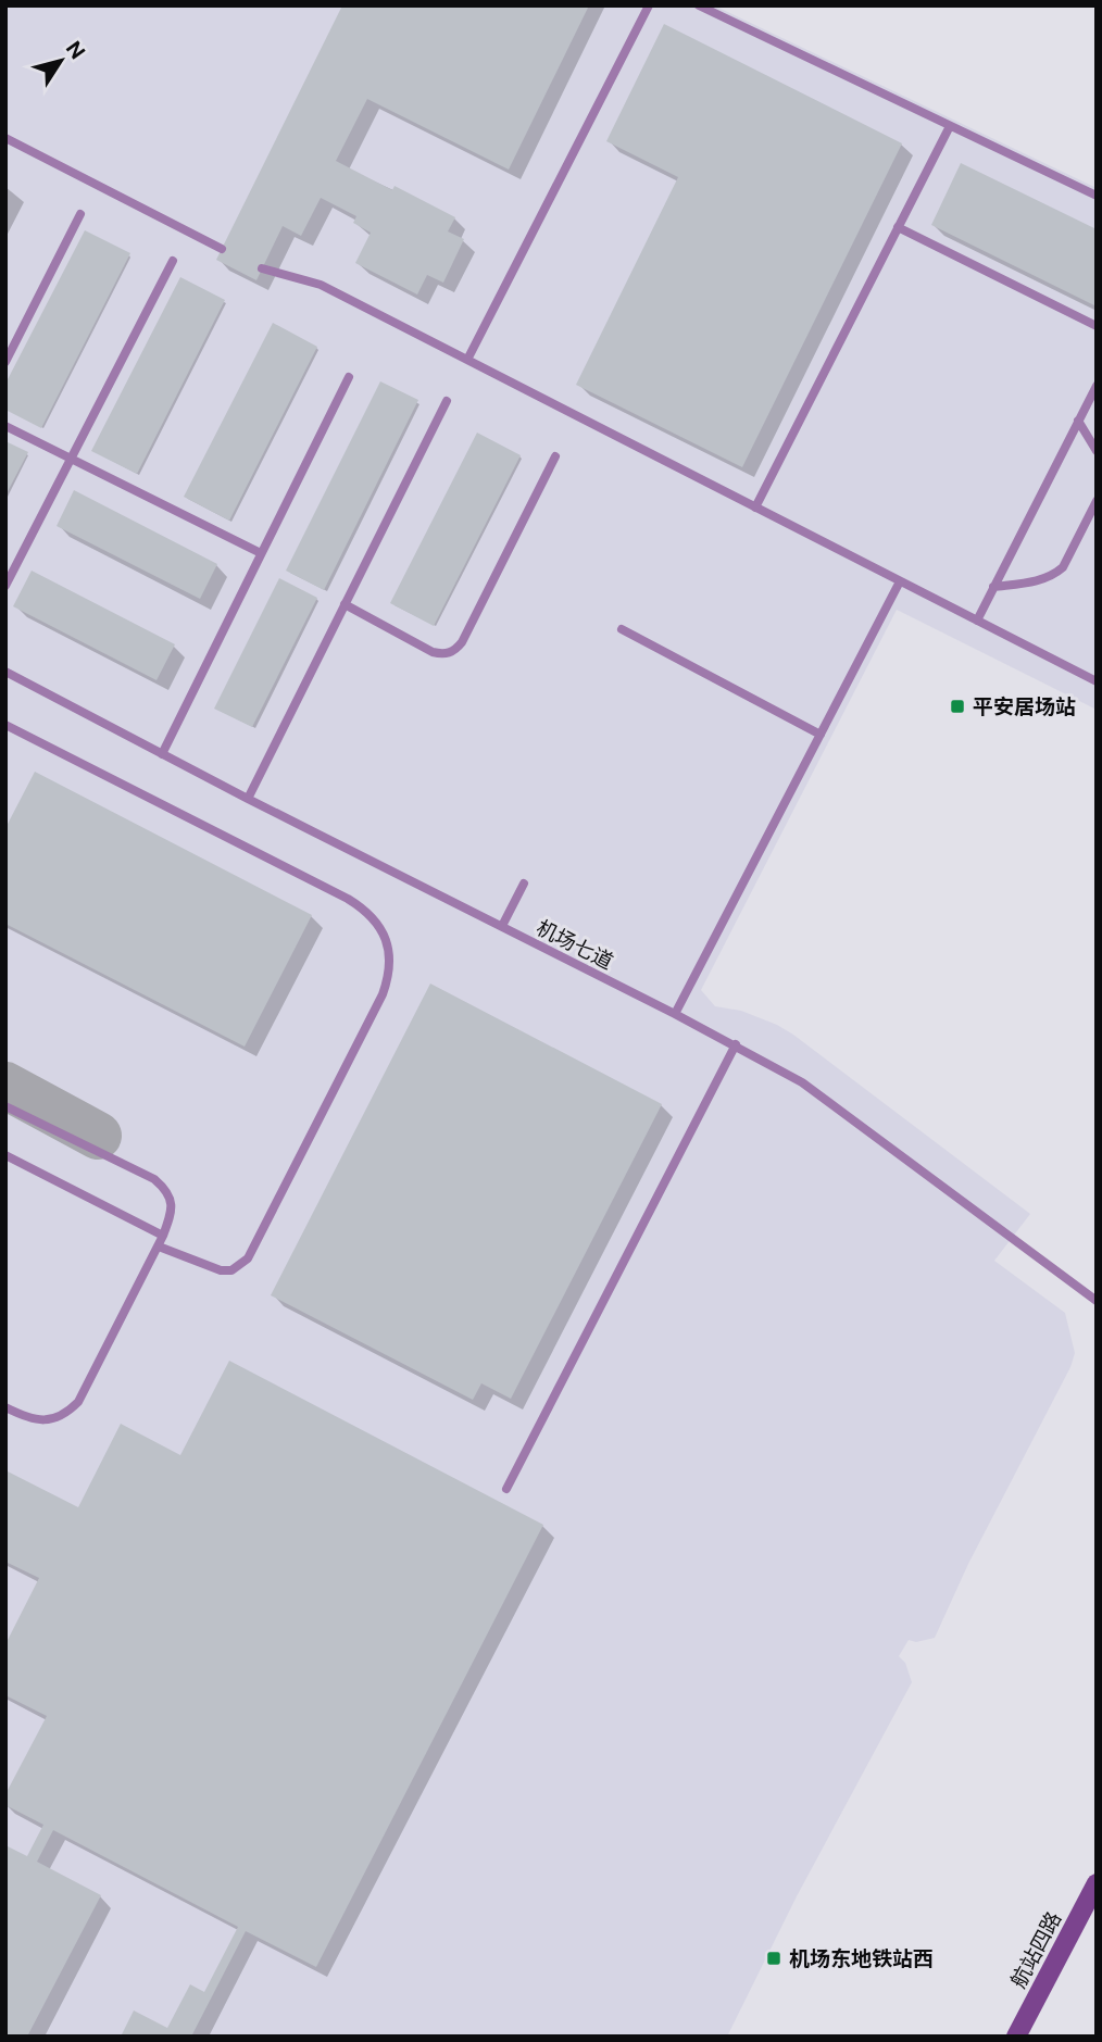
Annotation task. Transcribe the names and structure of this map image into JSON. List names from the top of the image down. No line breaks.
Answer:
{"streets":{"main road":["航站四路"],"lane":["机场七道"]},"places":{"transit":["平安居场站","机场东地铁站西"]},"north":"top right"}
